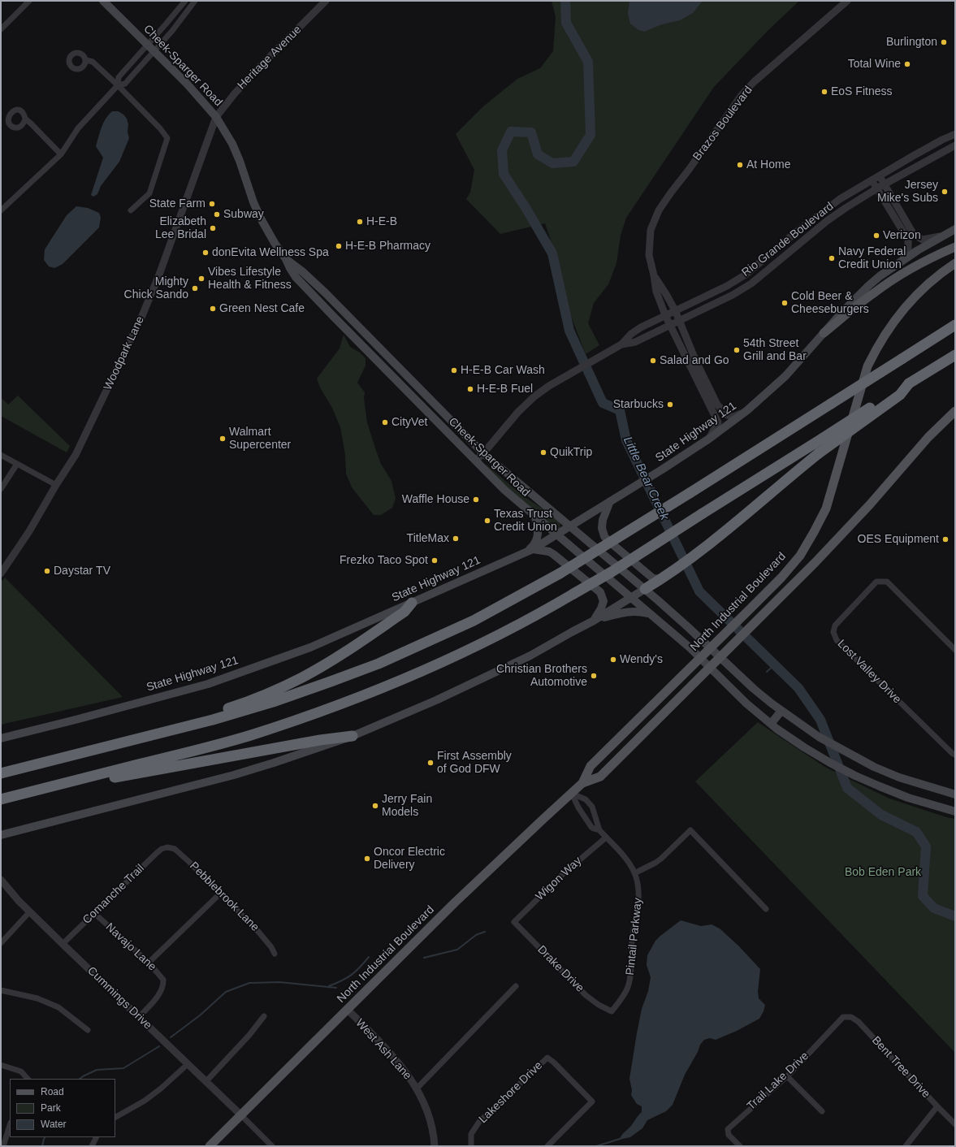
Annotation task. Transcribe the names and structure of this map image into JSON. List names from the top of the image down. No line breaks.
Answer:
{"streets":{"main road":["Cheek-Sparger Road","State Highway 121","North Industrial Boulevard"],"street":["Heritage Avenue","Brazos Boulevard","Rio Grande Boulevard","Woodpark Lane","Lost Valley Drive","Wigon Way","Comanche Trail","Pebblebrook Lane","Pintail Parkway","Navajo Lane","Drake Drive","Cummings Drive","West Ash Lane","Bent Tree Drive","Trail Lake Drive","Lakeshore Drive"]},"crossings":[["Heritage Avenue","Cheek-Sparger Road"],["Heritage Avenue","Woodpark Lane"],["Cheek-Sparger Road","Rio Grande Boulevard"],["Cheek-Sparger Road","Woodpark Lane"],["Cheek-Sparger Road","State Highway 121"],["Cheek-Sparger Road","North Industrial Boulevard"],["Brazos Boulevard","Rio Grande Boulevard"],["Brazos Boulevard","State Highway 121"],["North Industrial Boulevard","Pintail Parkway"],["North Industrial Boulevard","Cummings Drive"],["North Industrial Boulevard","West Ash Lane"],["Wigon Way","Pintail Parkway"],["Wigon Way","Drake Drive"],["Comanche Trail","Pebblebrook Lane"],["Comanche Trail","Navajo Lane"],["Comanche Trail","Cummings Drive"],["Pintail Parkway","Drake Drive"],["Navajo Lane","Cummings Drive"],["Bent Tree Drive","Trail Lake Drive"]],"water":["Little Bear Creek"],"parks":["Bob Eden Park"],"places":["Burlington","Total Wine","EoS Fitness","At Home","Jersey Mike's Subs","State Farm","Subway","H-E-B","Elizabeth Lee Bridal","Verizon","H-E-B Pharmacy","donEvita Wellness Spa","Navy Federal Credit Union","Vibes Lifestyle Health & Fitness","Mighty Chick Sando","Cold Beer & Cheeseburgers","Green Nest Cafe","54th Street Grill and Bar","Salad and Go","H-E-B Car Wash","H-E-B Fuel","Starbucks","CityVet","Walmart Supercenter","QuikTrip","Waffle House","Texas Trust Credit Union","TitleMax","OES Equipment","Frezko Taco Spot","Daystar TV","Wendy's","Christian Brothers Automotive","First Assembly of God DFW","Jerry Fain Models","Oncor Electric Delivery"],"legend":["Road","Park","Water"]}
